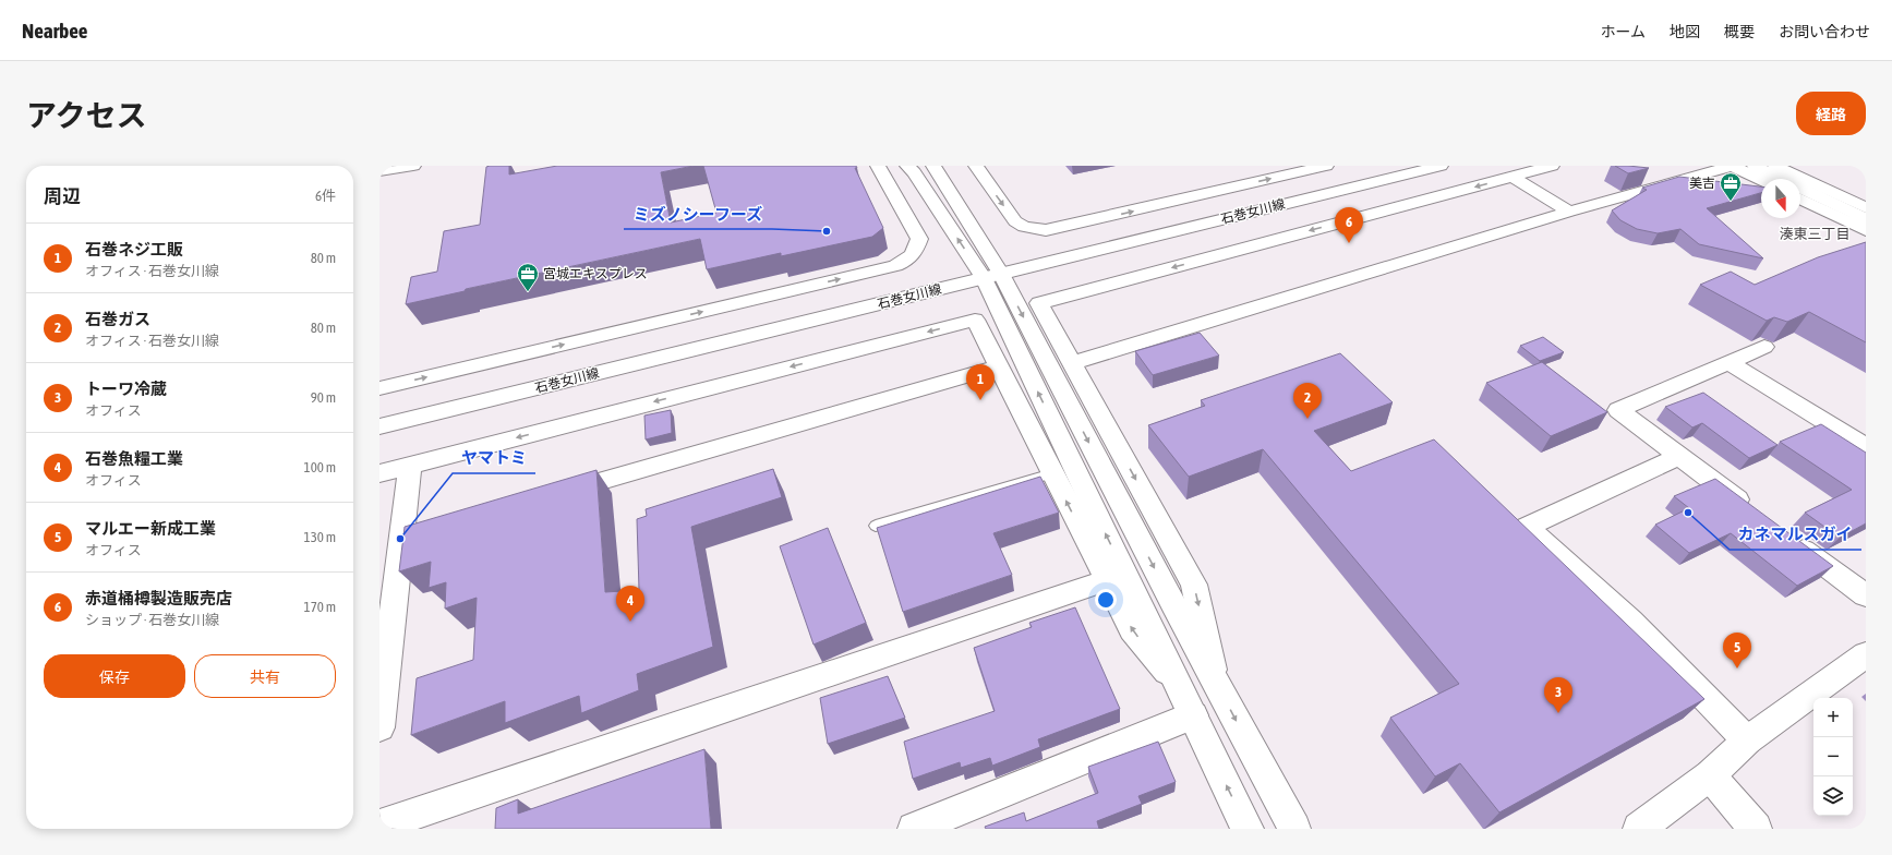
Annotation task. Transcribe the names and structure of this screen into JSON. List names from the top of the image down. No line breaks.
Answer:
{"streets":{"street":["石巻女川線"]},"districts":["湊東三丁目"],"places":{"office":["美吉","宮城エキスプレス"],"other":["ミズノシーフーズ","カネマルスガイ","ヤマトミ"]},"north":"bottom","page":{"header":"Nearbee","nav":["ホーム","地図","概要","お問い合わせ"],"title":"アクセス","buttons":["経路",["保存","共有"]],"heading":["周辺","6件"],"pins":["6","1","2","4","5","3"],"list":[{"mark":"1","name":"石巻ネジ工販","note":"オフィス · 石巻女川線","value":"80 m"},{"mark":"2","name":"石巻ガス","note":"オフィス · 石巻女川線","value":"80 m"},{"mark":"3","name":"トーワ冷蔵","note":"オフィス","value":"90 m"},{"mark":"4","name":"石巻魚糧工業","note":"オフィス","value":"100 m"},{"mark":"5","name":"マルエー新成工業","note":"オフィス","value":"130 m"},{"mark":"6","name":"赤道桶樽製造販売店","note":"ショップ · 石巻女川線","value":"170 m"}],"map_buttons":["+","−"]}}
